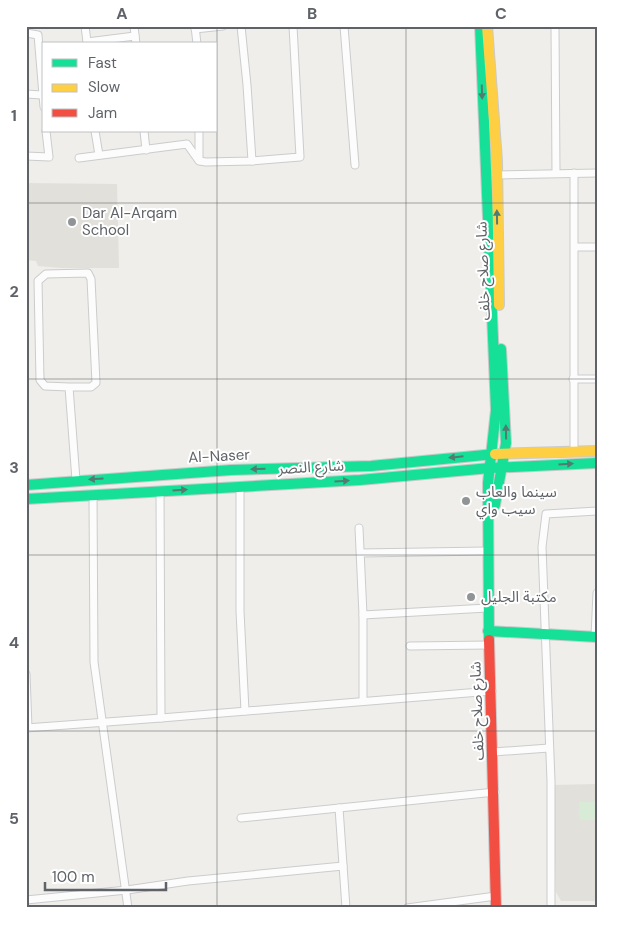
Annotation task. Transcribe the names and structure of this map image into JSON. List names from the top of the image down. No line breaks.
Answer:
{"streets":{"main road":["شارع صلاح خلف","Al-Naser","شارع النصر"]},"crossings":[["شارع صلاح خلف","Al-Naser"],["شارع صلاح خلف","شارع النصر"]],"one_way":["Al-Naser","شارع النصر"],"places":["Dar Al-Arqam School","سينما والعاب سيب واي","مكتبة الجليل"],"legend":["Fast","Slow","Jam"],"scale_bar":"100 m","grid":{"columns":["A","B","C"],"rows":["1","2","3","4","5"]}}
